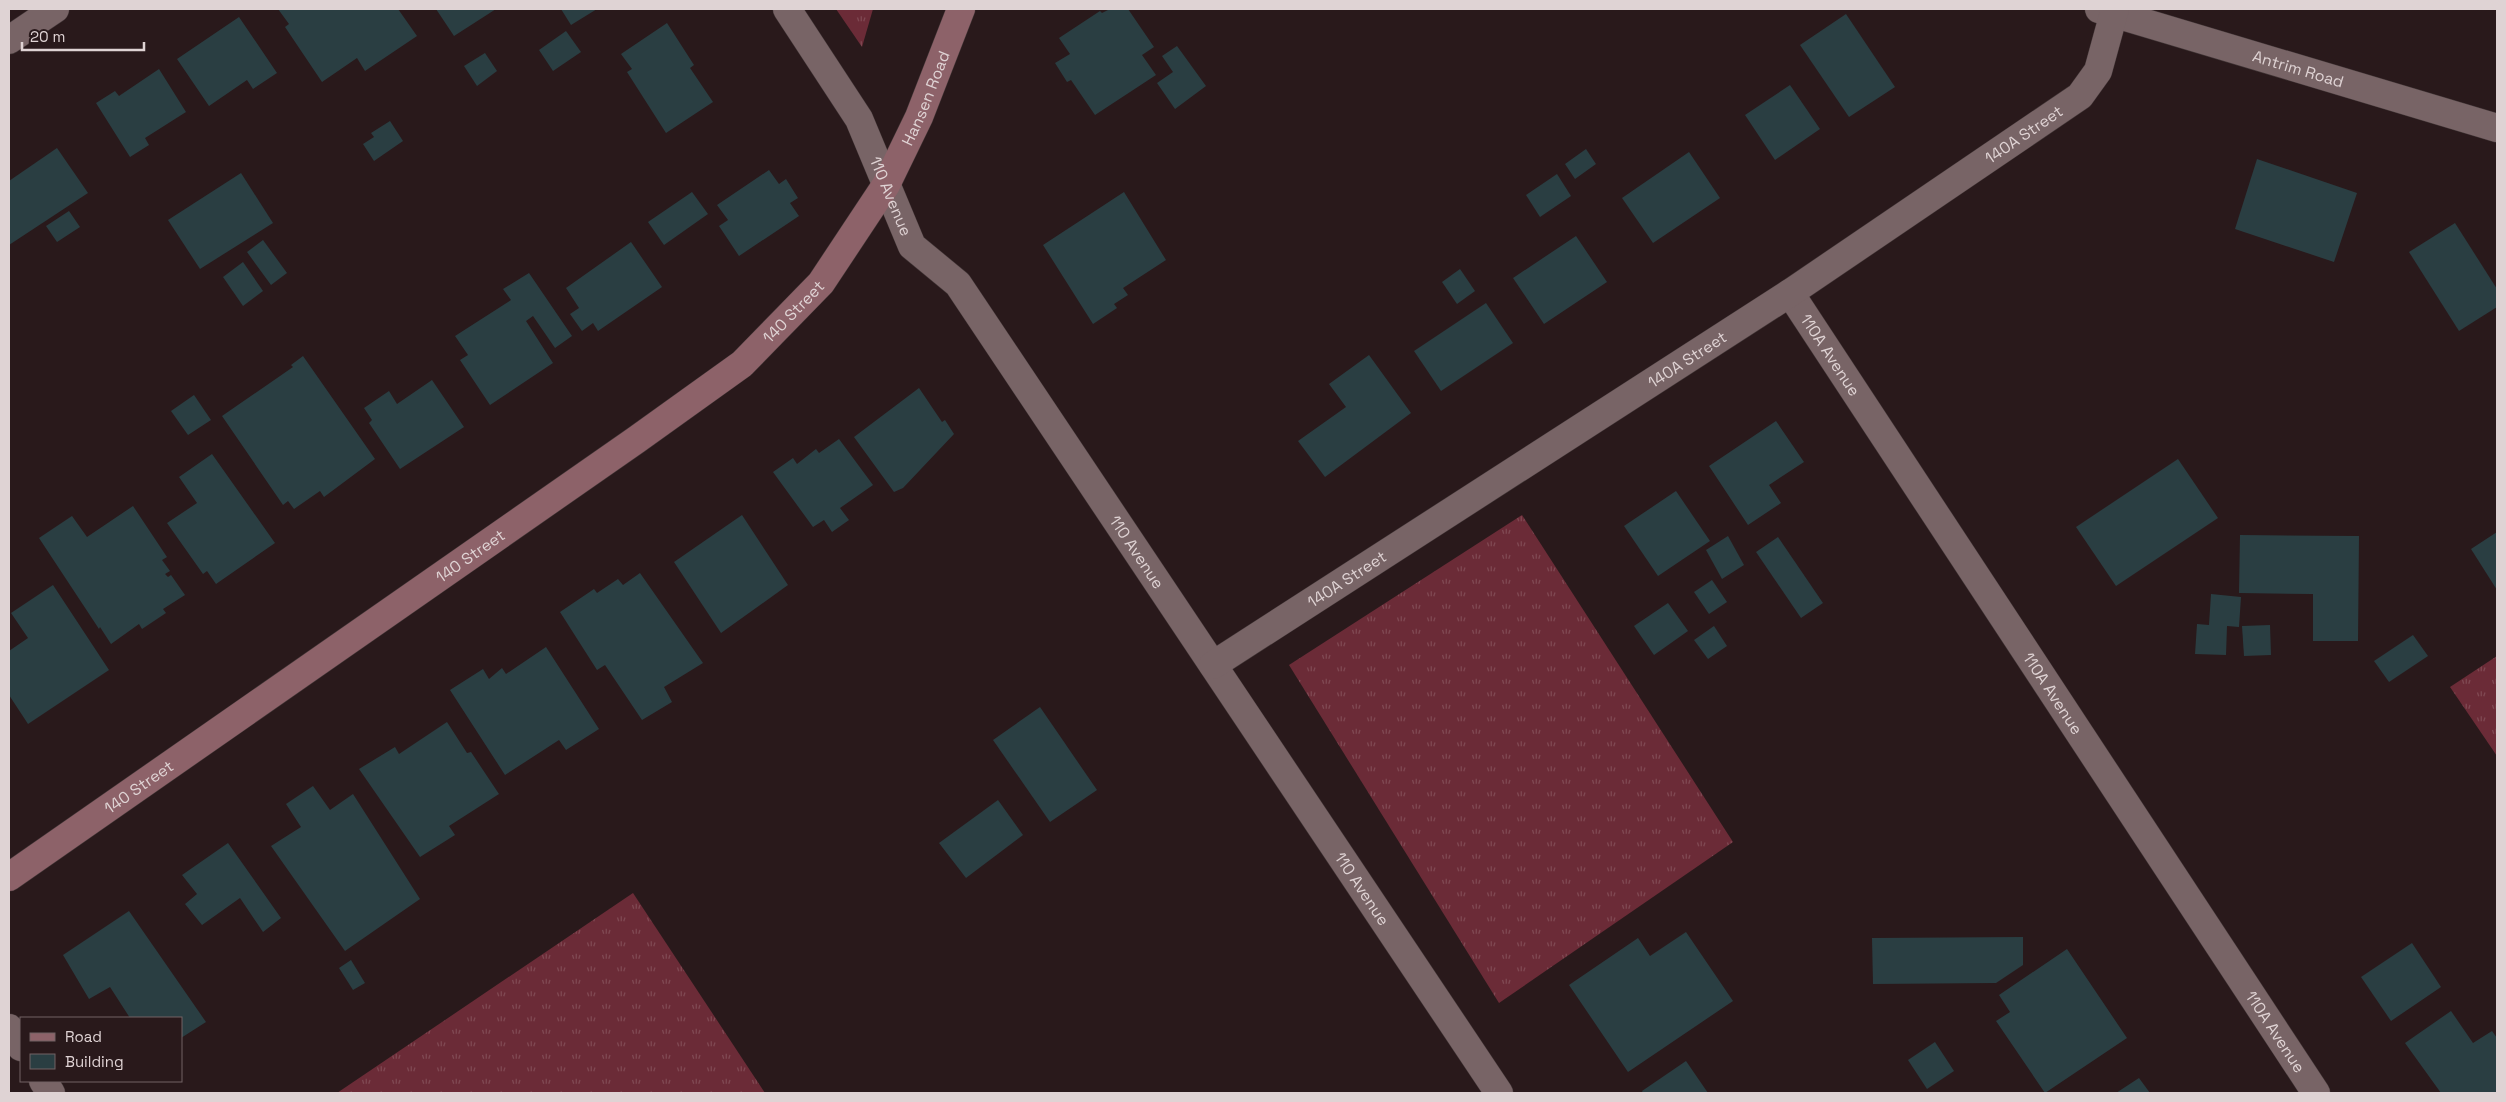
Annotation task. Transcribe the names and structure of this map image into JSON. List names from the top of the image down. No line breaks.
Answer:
{"streets":{"main road":["Hansen Road","140 Street"],"street":["Antrim Road","140A Street","110 Avenue","110A Avenue"]},"crossings":[["Antrim Road","140A Street"],["Hansen Road","110 Avenue"],["Hansen Road","140 Street"],["140A Street","110 Avenue"],["140A Street","110A Avenue"],["110 Avenue","140 Street"]],"legend":["Road","Building"],"scale_bar":"20 m"}
